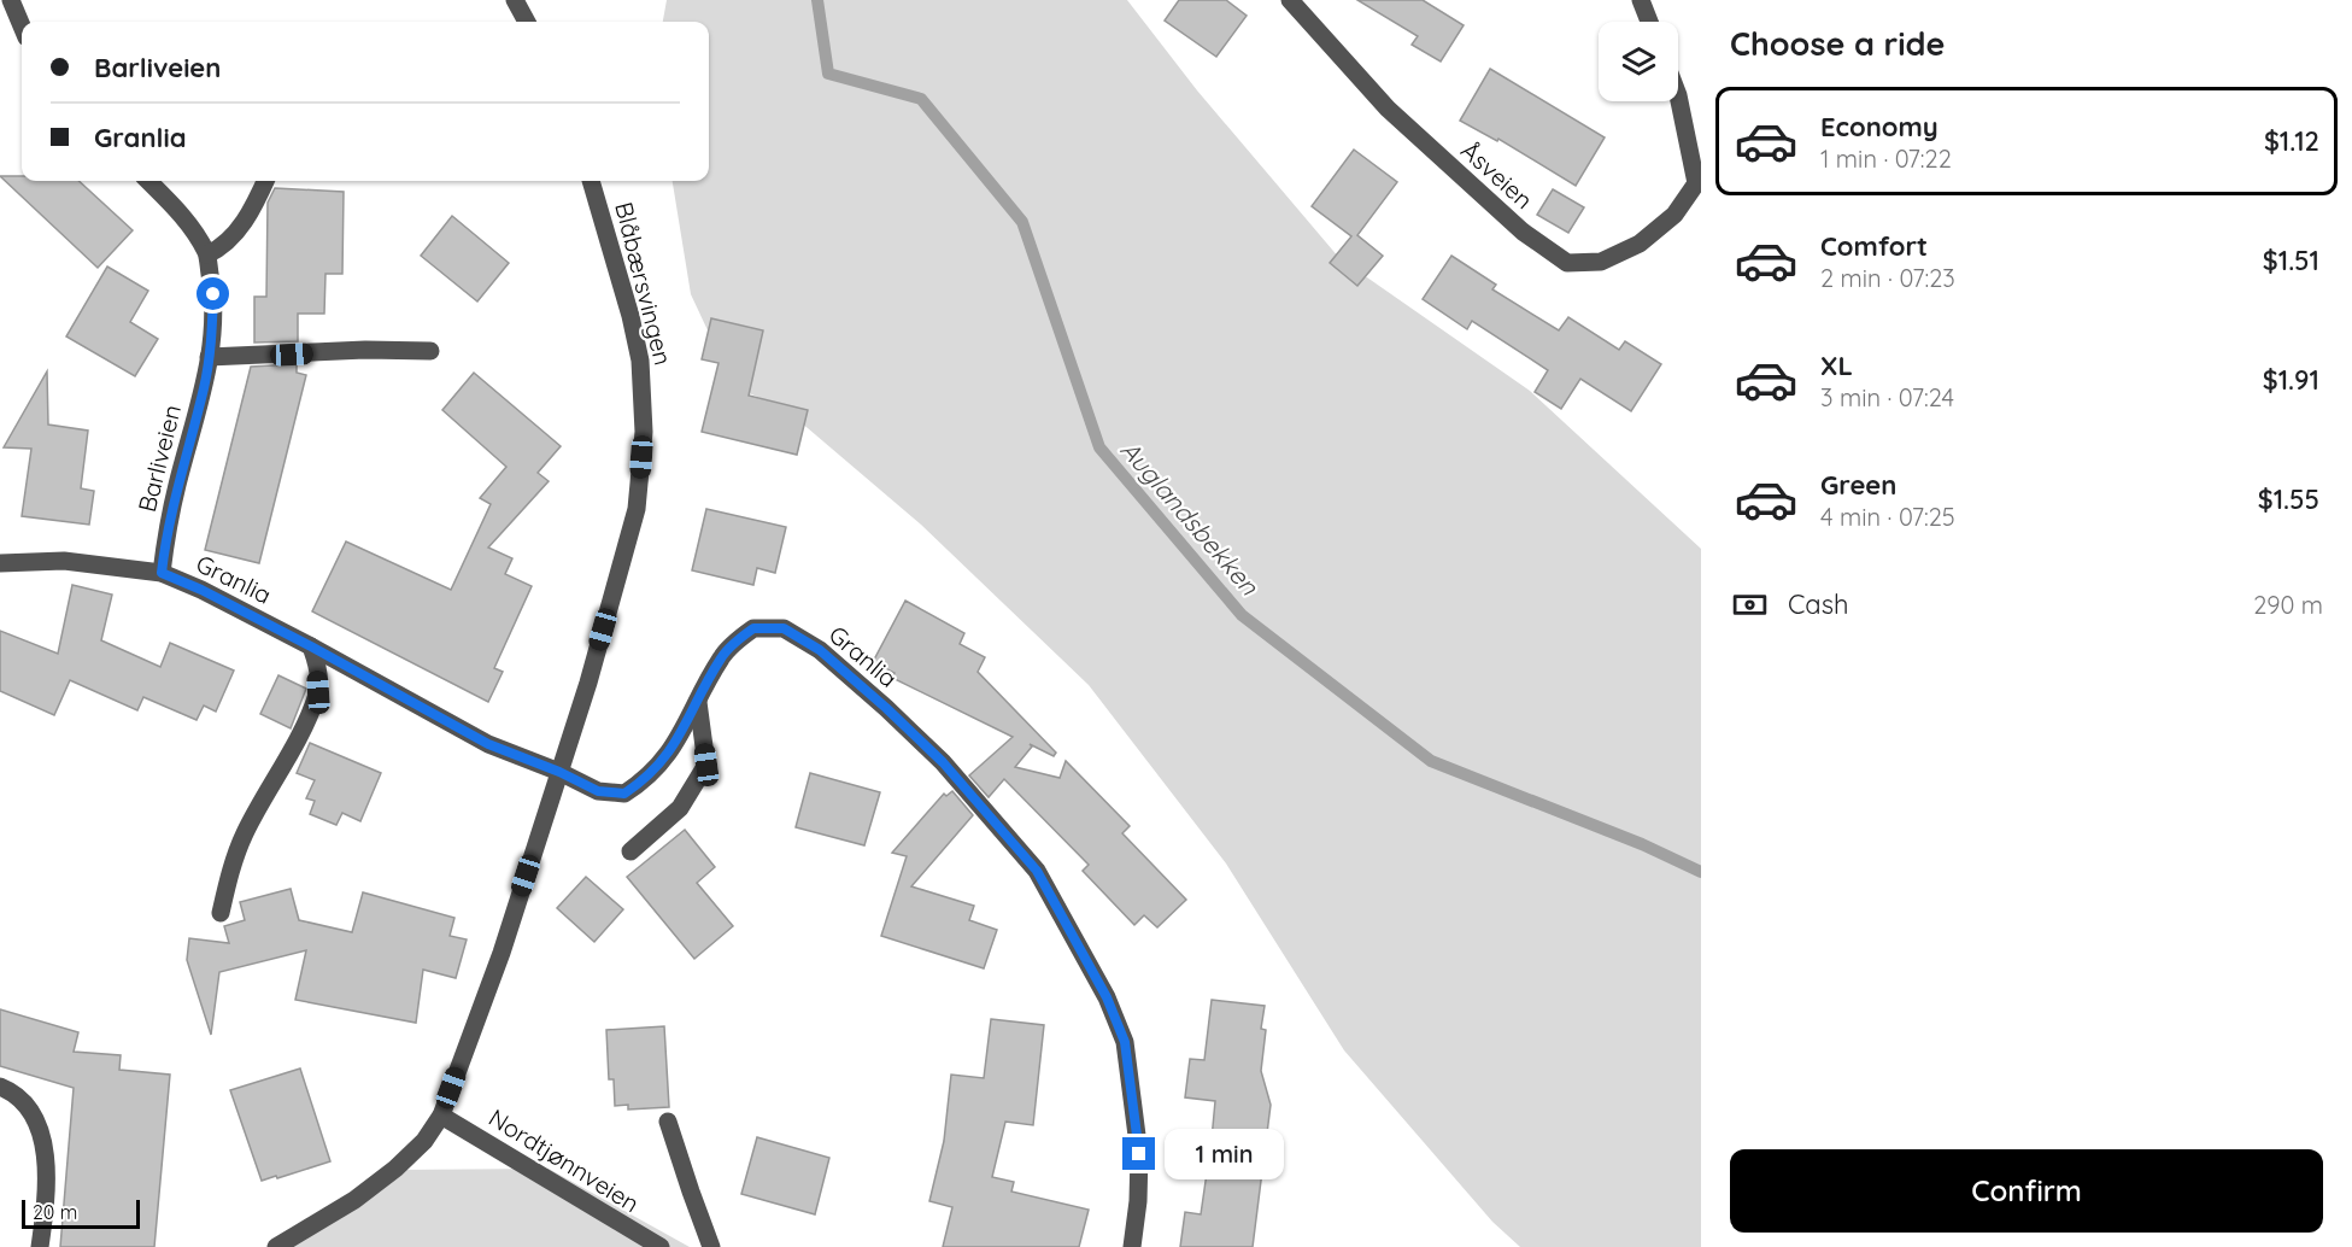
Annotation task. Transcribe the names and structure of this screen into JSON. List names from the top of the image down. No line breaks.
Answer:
{"streets":{"street":["Åsveien","Blåbærsvingen","Barliveien","Granlia","Nordtjønnveien"]},"crossings":[["Blåbærsvingen","Granlia"],["Blåbærsvingen","Nordtjønnveien"],["Barliveien","Granlia"]],"water":["Auglandsbekken"],"scale_bar":"20 m","page":{"heading":"Choose a ride","banner":["Barliveien","Granlia"],"list":[{"name":"Economy","note":"1 min · 07:22","value":"$1.12"},{"name":"Comfort","note":"2 min · 07:23","value":"$1.51"},{"name":"XL","note":"3 min · 07:24","value":"$1.91"},{"name":"Green","note":"4 min · 07:25","value":"$1.55"}],"pay":["Cash","290 m"],"bubble":"1 min","buttons":"Confirm","scale":"20 m"}}
